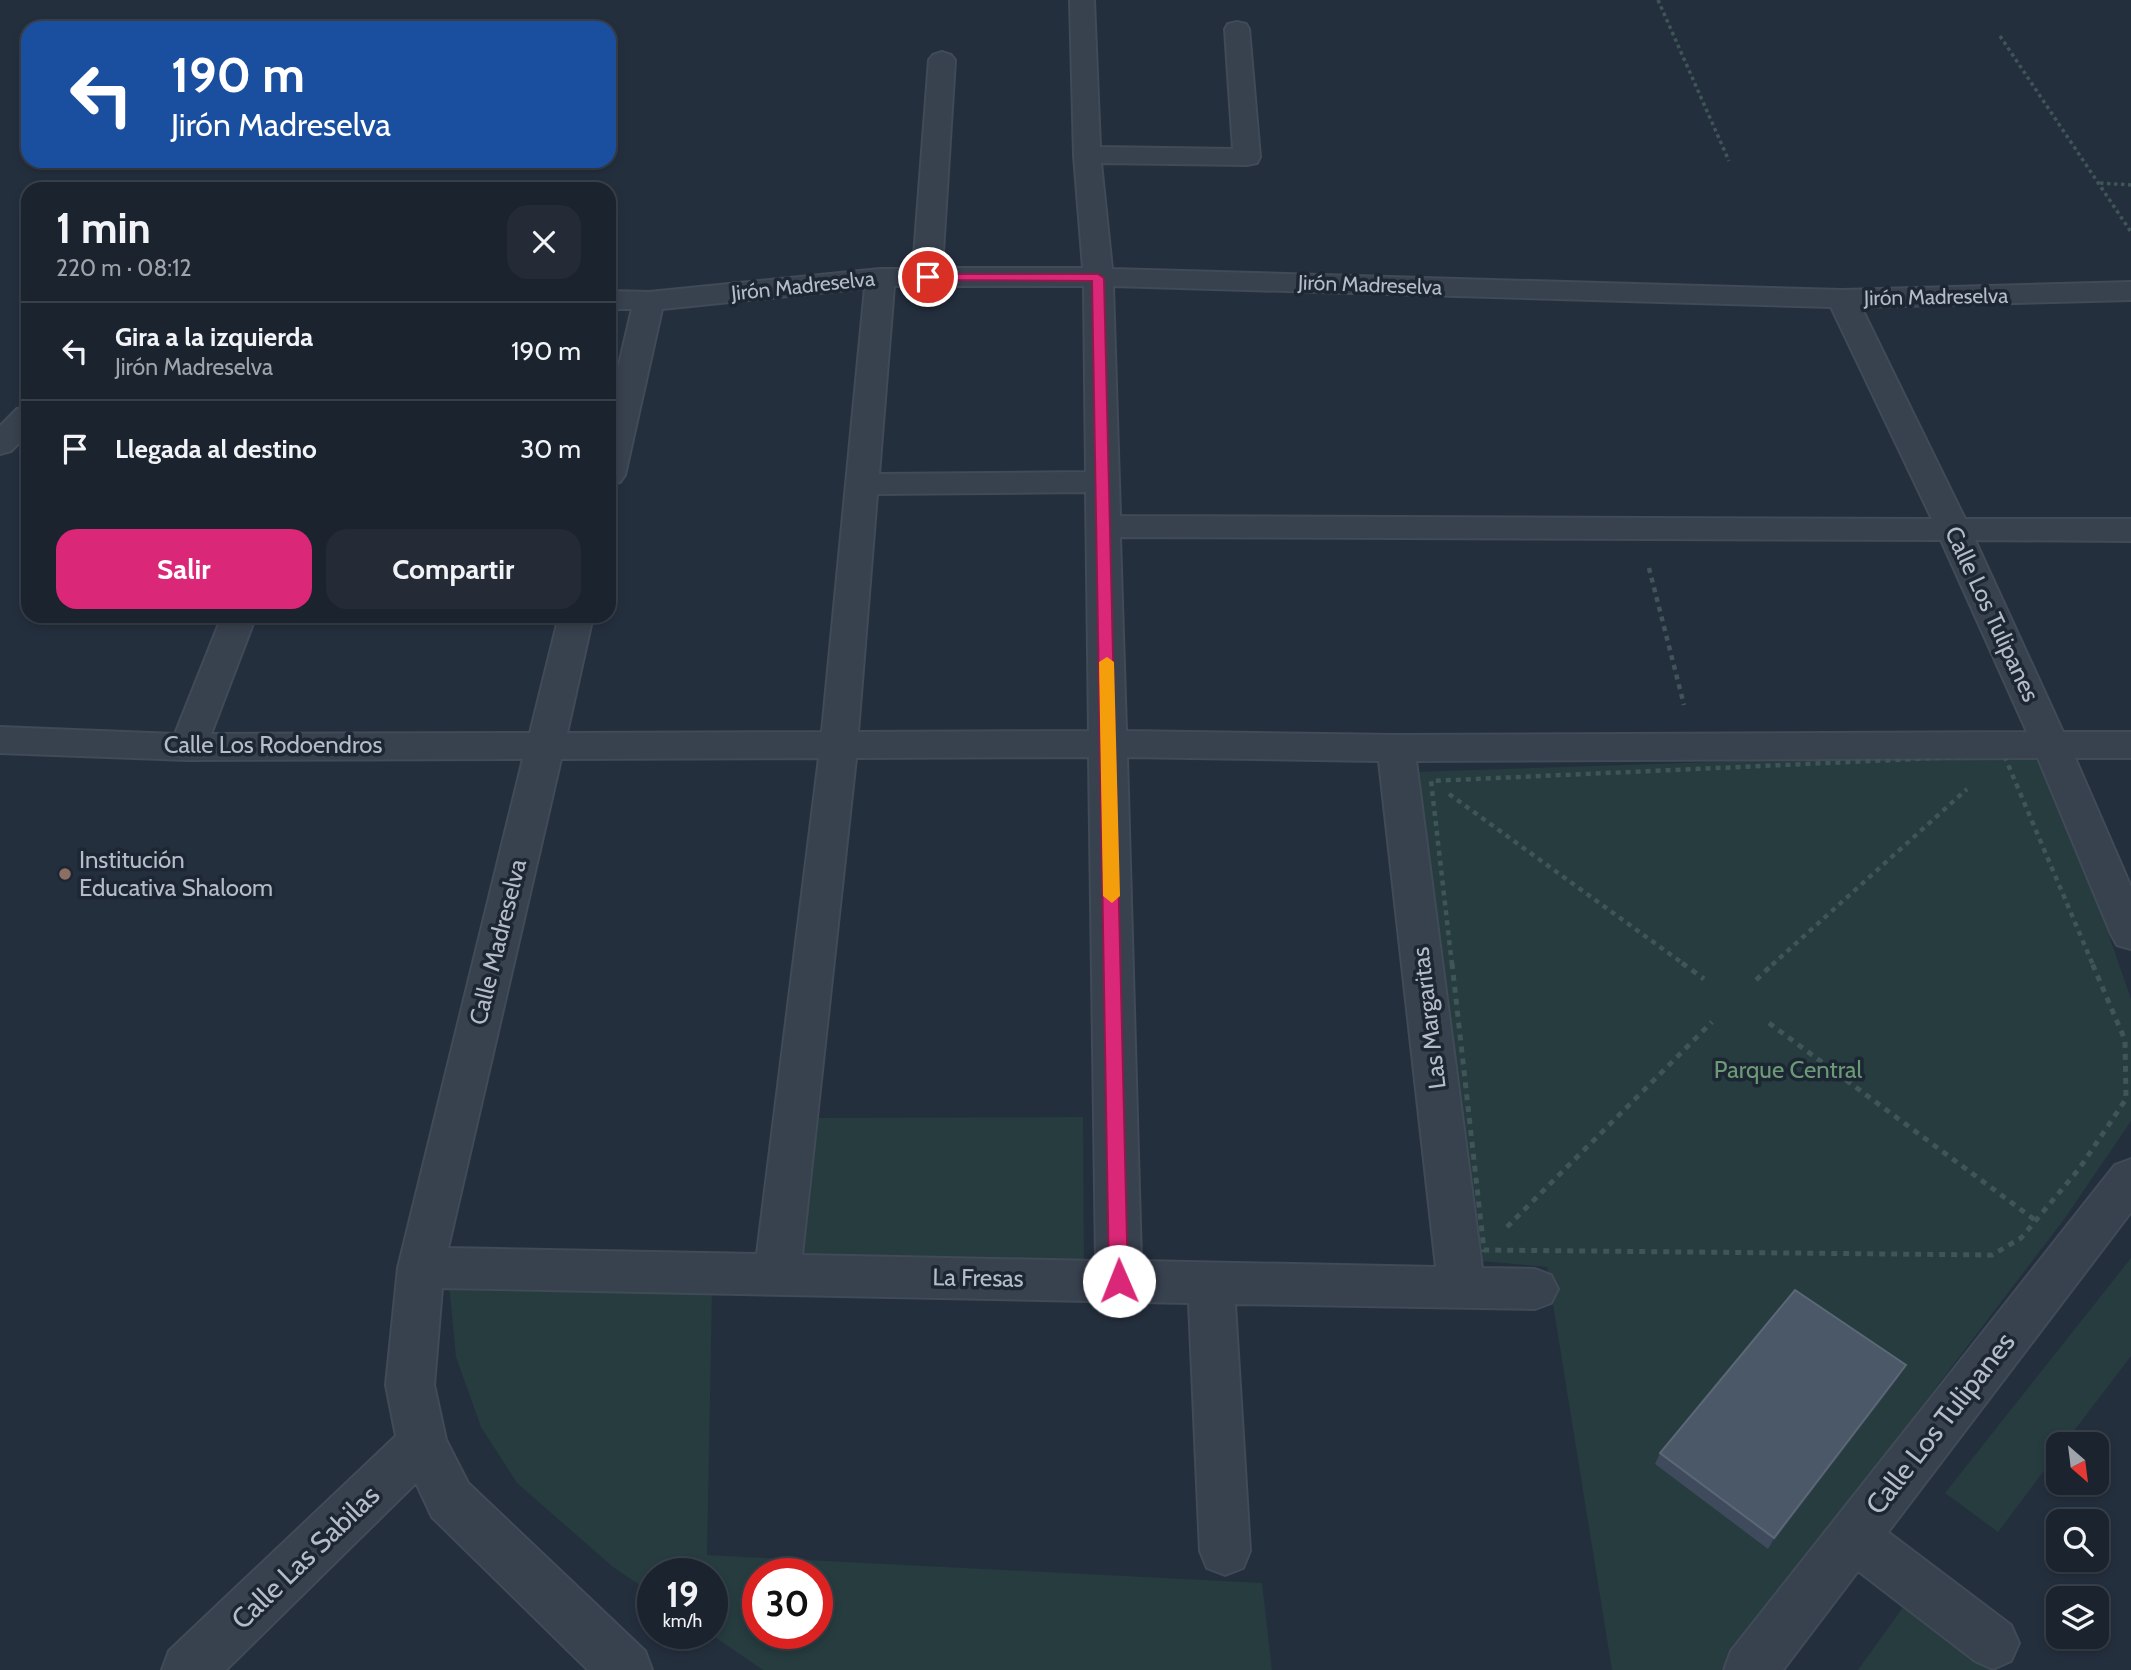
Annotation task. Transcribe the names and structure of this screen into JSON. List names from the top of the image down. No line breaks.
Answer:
{"streets":{"street":["Jirón Madreselva","Calle Los Tulipanes","Calle Los Rodoendros","Calle Madreselva","Las Margaritas","La Fresas","Calle Las Sabilas"]},"crossings":[["Jirón Madreselva","Calle Los Tulipanes"],["Calle Los Tulipanes","Calle Los Rodoendros"],["Calle Los Rodoendros","Calle Madreselva"],["Calle Los Rodoendros","Las Margaritas"],["Calle Madreselva","La Fresas"],["Calle Madreselva","Calle Las Sabilas"],["Las Margaritas","La Fresas"]],"parks":["Parque Central"],"places":["Institución Educativa Shaloom"],"north":"bottom right","page":{"turn":["190 m","Jirón Madreselva"],"heading":["1 min","220 m · 08:12"],"list":[{"name":"Gira a la izquierda","note":"Jirón Madreselva","value":"190 m"},{"name":"Llegada al destino","value":"30 m"}],"buttons":["Salir","Compartir"],"speed":"19 km/h","limit":"30"}}
